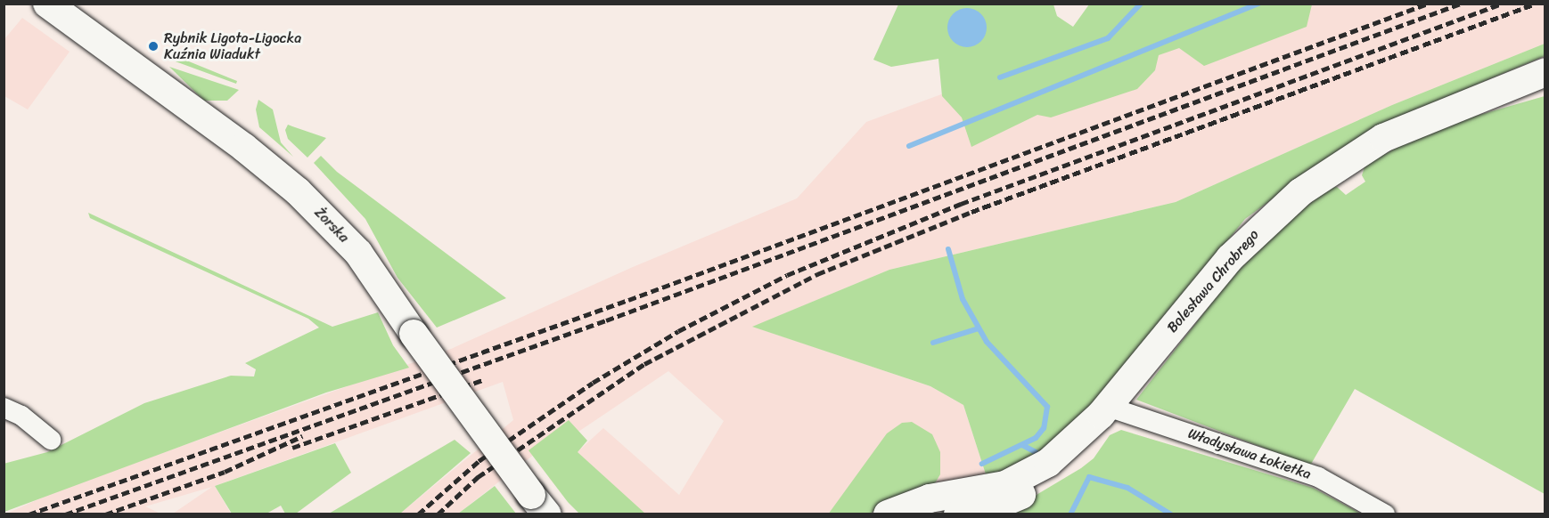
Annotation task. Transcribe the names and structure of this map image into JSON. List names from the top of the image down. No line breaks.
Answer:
{"streets":{"street":["Żorska","Bolesława Chrobrego","Władysława Łokietka"]},"crossings":[["Bolesława Chrobrego","Władysława Łokietka"]],"places":["Rybnik Ligota-Ligocka Kuźnia Wiadukt"]}
